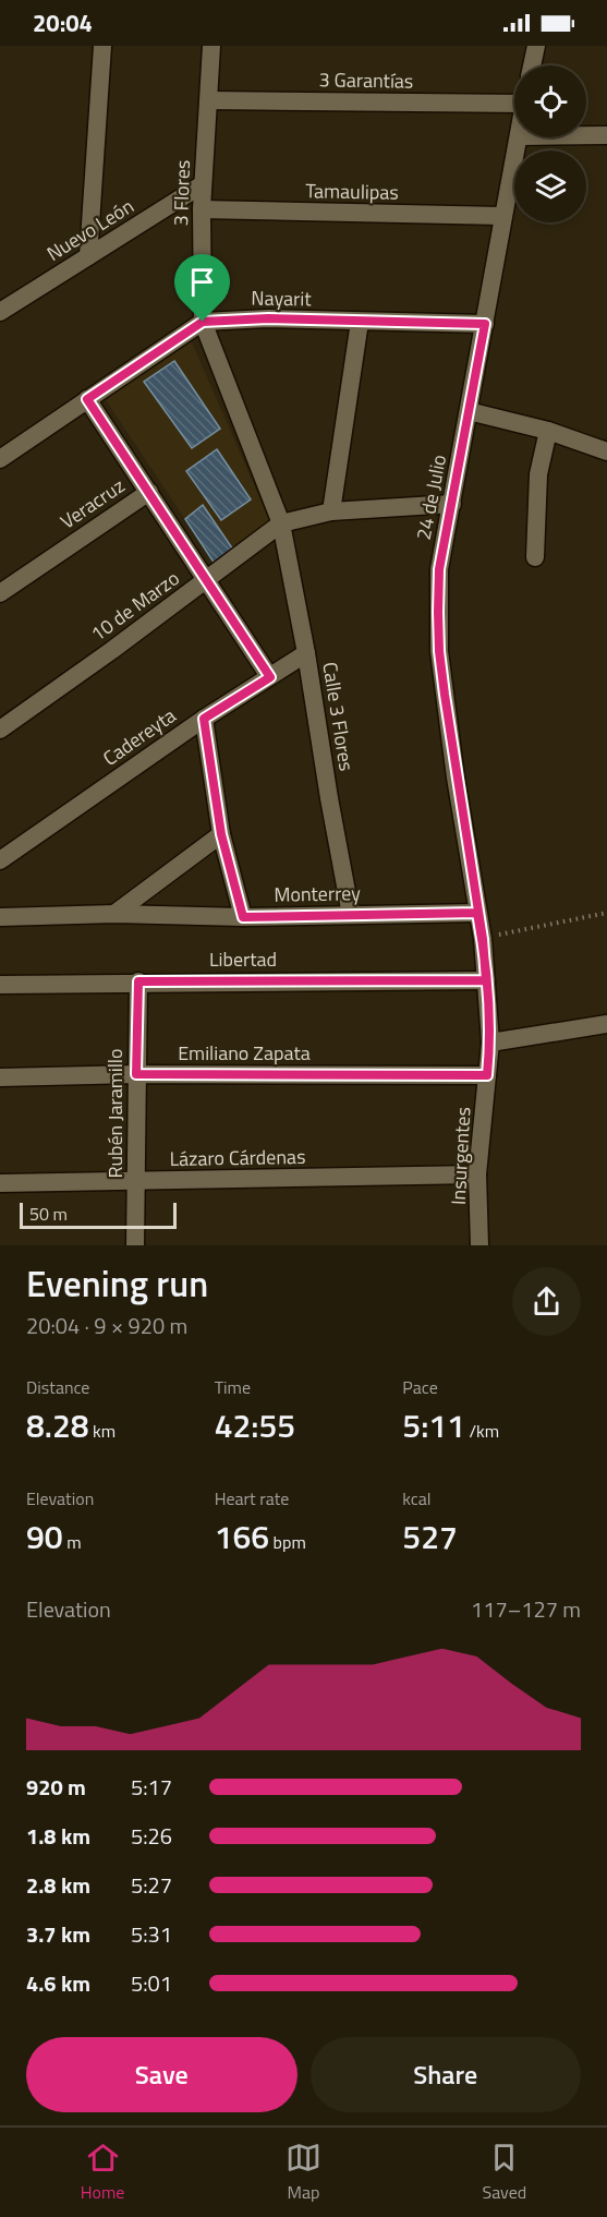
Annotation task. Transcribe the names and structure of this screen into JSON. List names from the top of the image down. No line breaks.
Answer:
{"streets":{"street":["3 Garantías","Tamaulipas","3 Flores","Nuevo León","Nayarit","24 de Julio","Veracruz","10 de Marzo","Calle 3 Flores","Cadereyta","Monterrey","Libertad","Emiliano Zapata","Rubén Jaramillo","Insurgentes","Lázaro Cárdenas"]},"crossings":[["3 Garantías","3 Flores"],["Tamaulipas","3 Flores"],["Tamaulipas","24 de Julio"],["3 Flores","Nuevo León"],["3 Flores","Nayarit"],["3 Flores","10 de Marzo"],["3 Flores","Calle 3 Flores"],["Nayarit","24 de Julio"],["24 de Julio","10 de Marzo"],["24 de Julio","Monterrey"],["24 de Julio","Insurgentes"],["10 de Marzo","Calle 3 Flores"],["Calle 3 Flores","Cadereyta"],["Calle 3 Flores","Monterrey"],["Monterrey","Insurgentes"],["Libertad","Rubén Jaramillo"],["Libertad","Insurgentes"],["Emiliano Zapata","Rubén Jaramillo"],["Emiliano Zapata","Insurgentes"],["Rubén Jaramillo","Lázaro Cárdenas"],["Insurgentes","Lázaro Cárdenas"]],"scale_bar":"50 m","page":{"status":"20:04","scale":"50 m","heading":["Evening run","20:04 · 9 × 920 m"],"stats":[["Distance","8.28 km"],["Time","42:55"],["Pace","5:11 /km"],["Elevation","90 m"],["Heart rate","166 bpm"],["kcal","527"]],"chart":["Elevation","117–127 m"],"list":[{"name":"920 m","note":"5:17"},{"name":"1.8 km","note":"5:26"},{"name":"2.8 km","note":"5:27"},{"name":"3.7 km","note":"5:31"},{"name":"4.6 km","note":"5:01"}],"buttons":["Save","Share"],"tabs":["Home","Map","Saved"]}}
